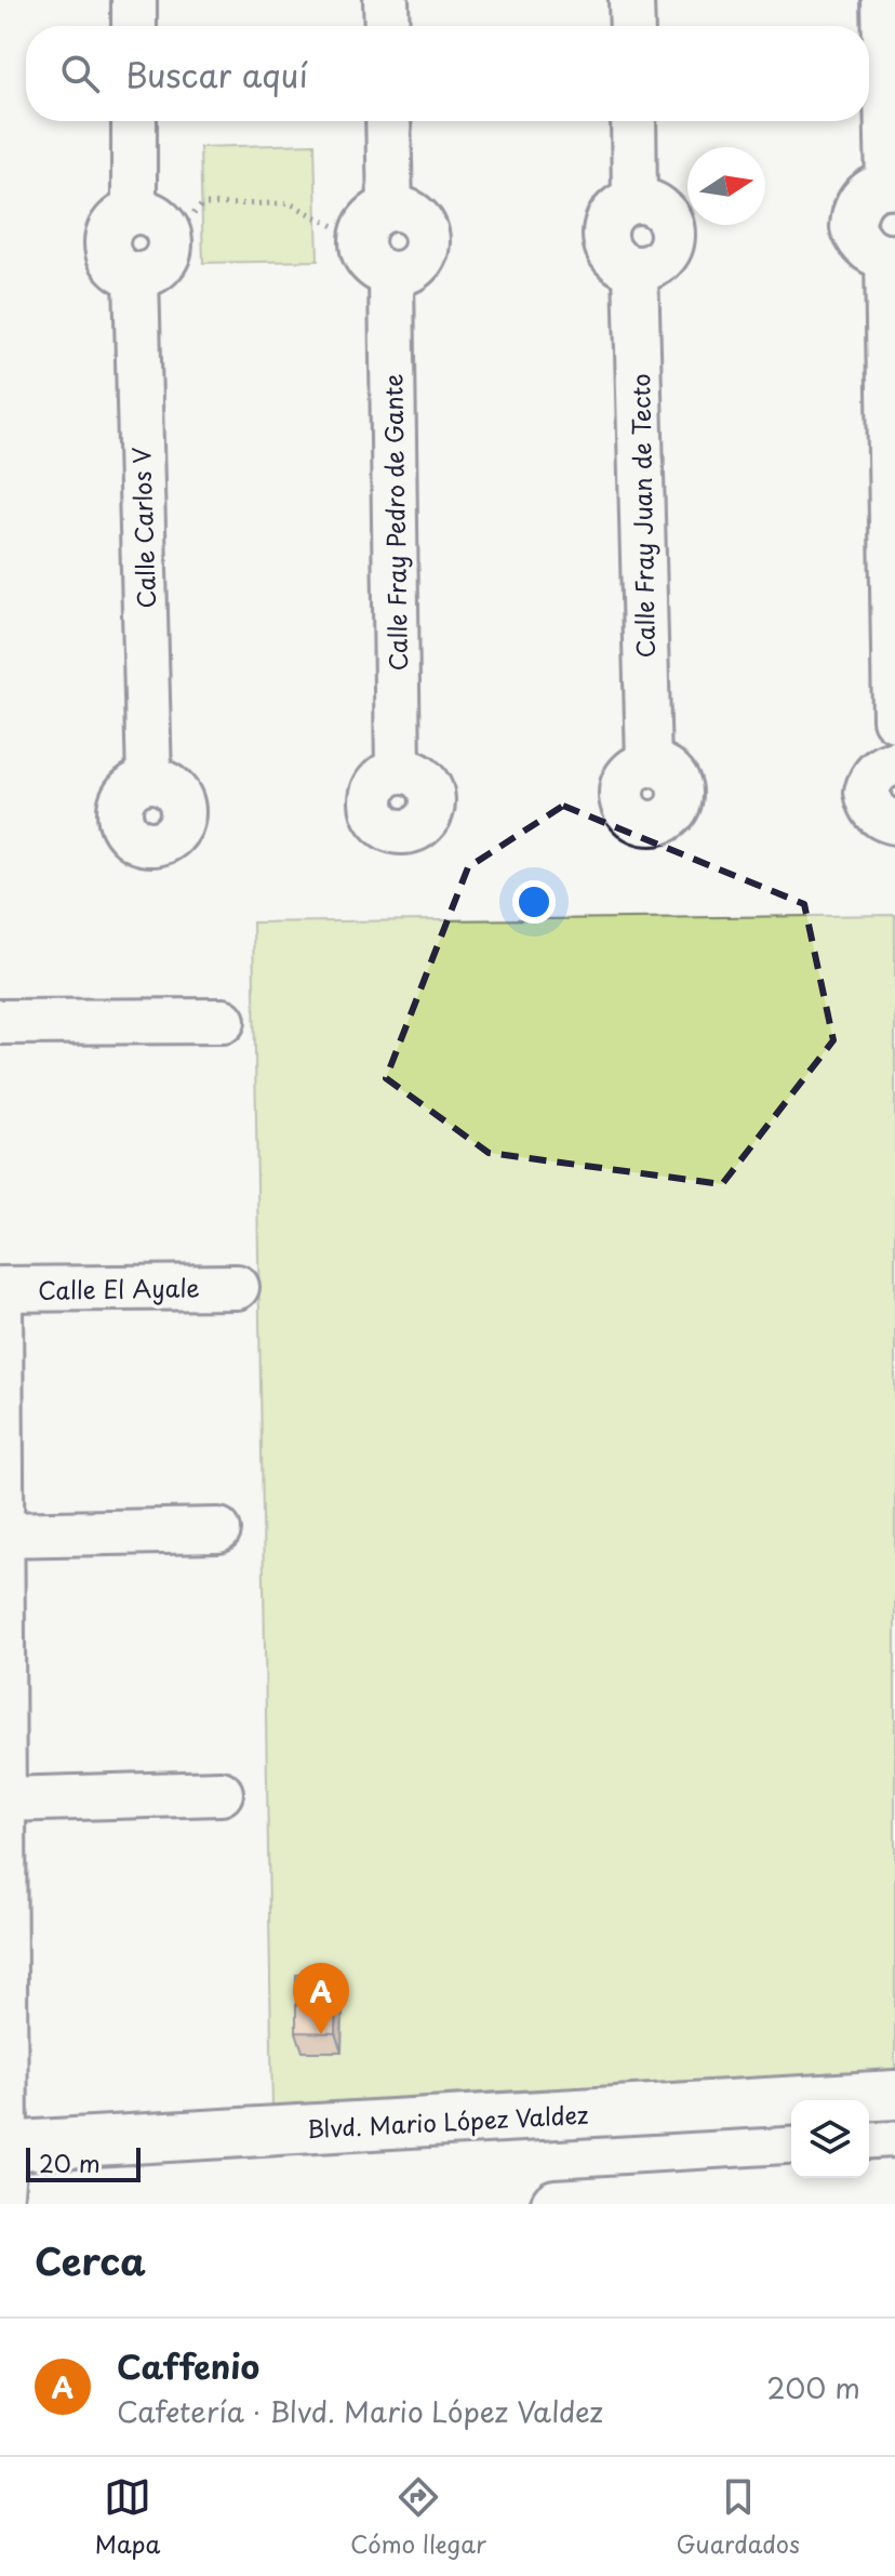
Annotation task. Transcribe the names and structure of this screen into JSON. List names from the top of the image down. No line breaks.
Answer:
{"streets":{"main road":["Blvd. Mario López Valdez"],"street":["Calle Fray Juan de Tecto","Calle Fray Pedro de Gante","Calle Carlos V","Calle El Ayale"]},"scale_bar":"20 m","north":"right","page":{"search":"Buscar aquí","pins":"A","scale":"20 m","heading":"Cerca","list":[{"mark":"A","name":"Caffenio","note":"Cafetería · Blvd. Mario López Valdez","value":"200 m"}],"nav":["Mapa","Cómo llegar","Guardados"]}}
